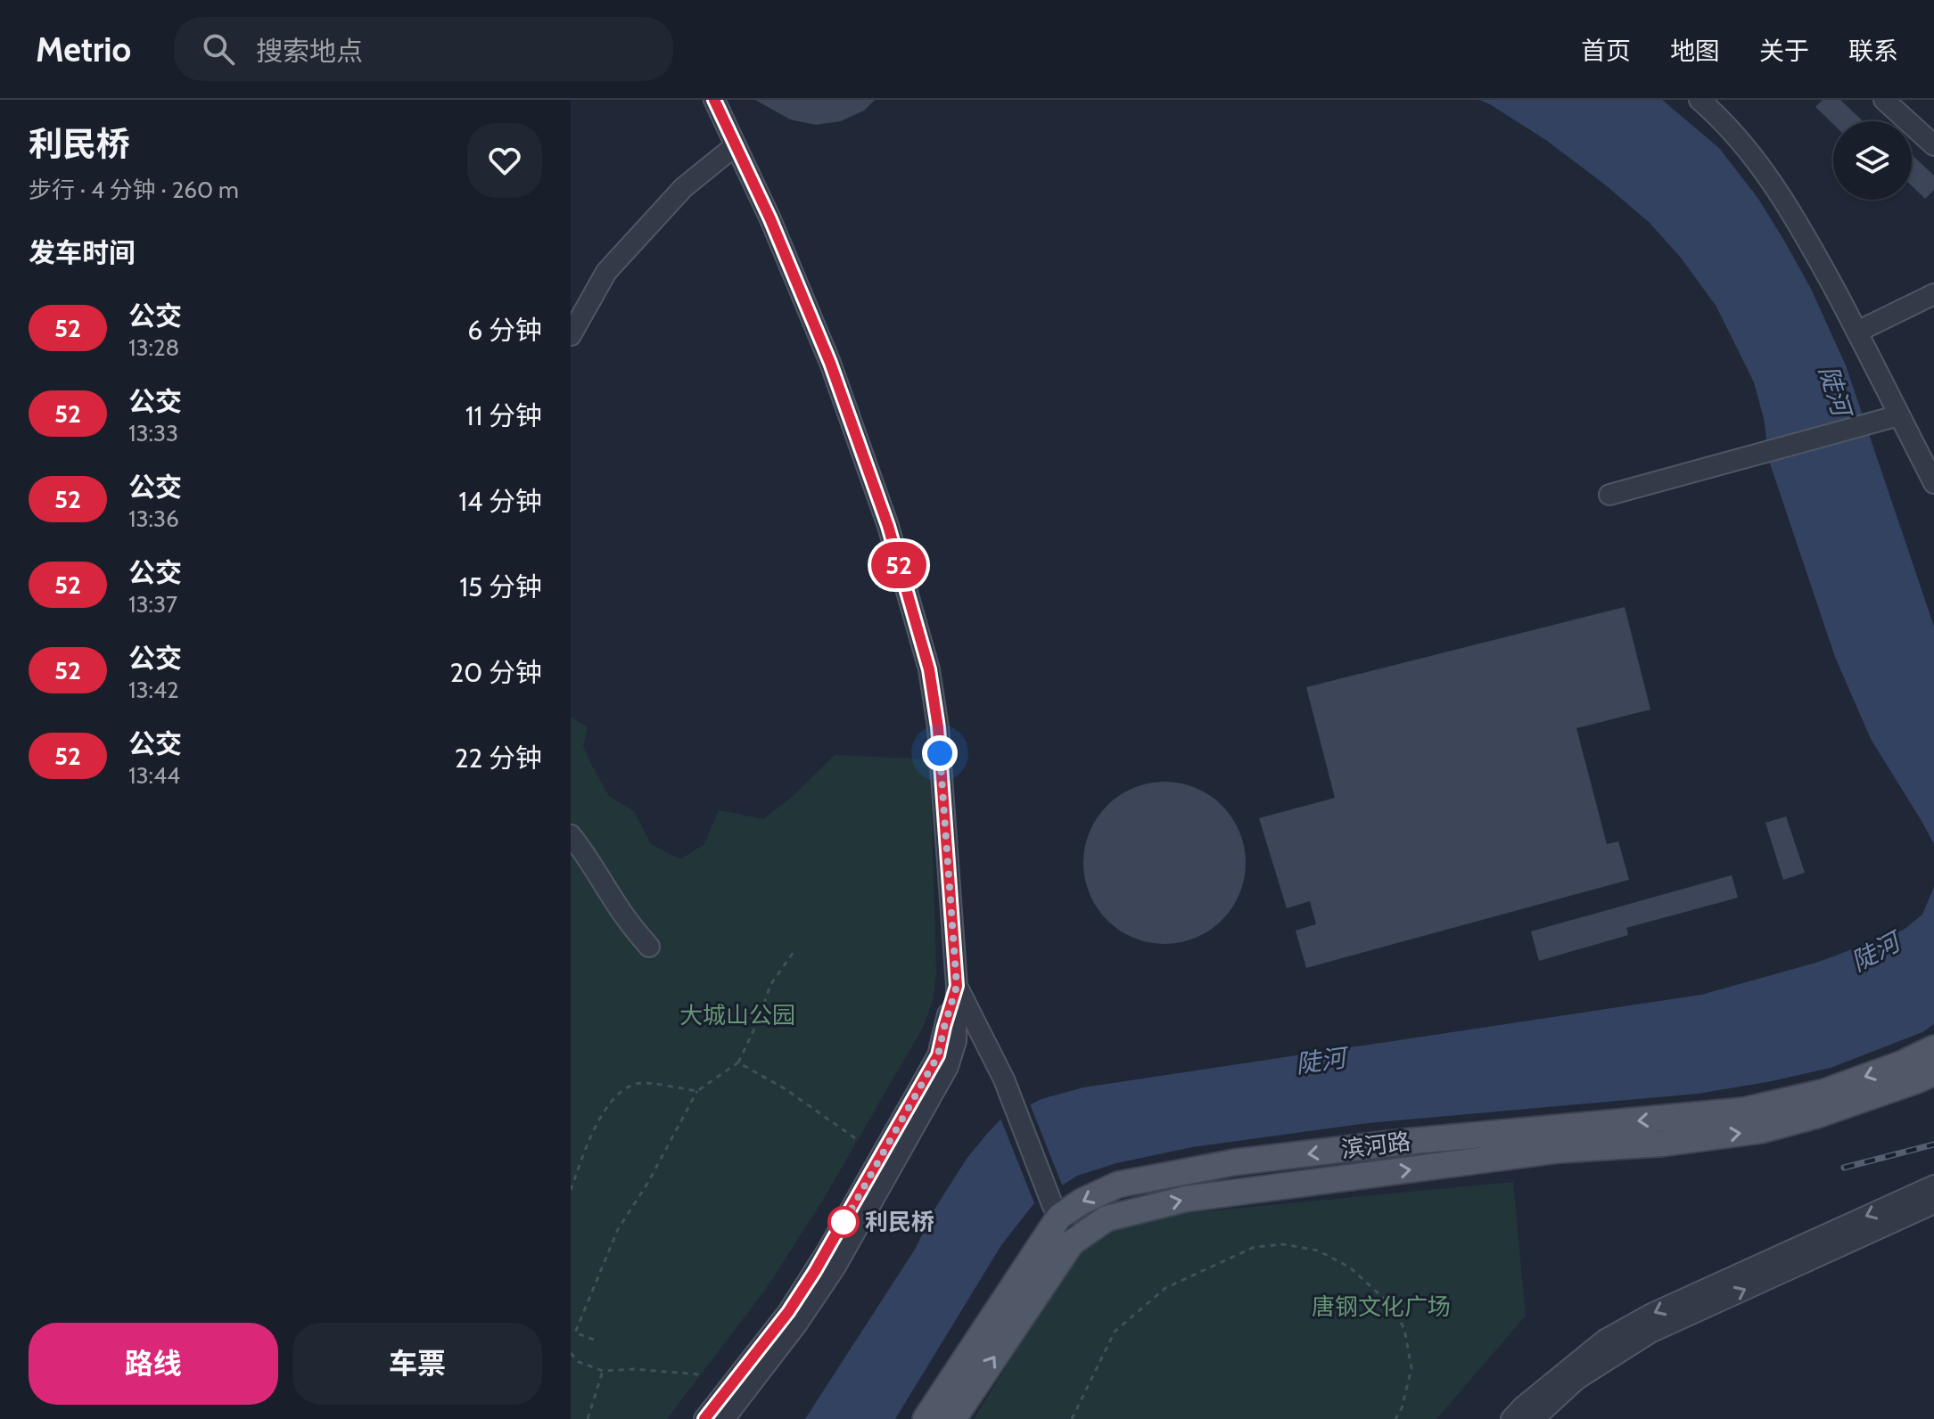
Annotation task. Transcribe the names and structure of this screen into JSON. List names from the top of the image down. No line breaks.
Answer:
{"streets":{"main road":["滨河路"]},"water":["陡河"],"parks":["大城山公园","唐钢文化广场"],"places":["利民桥"],"lines":["bus line 52"],"page":{"header":"Metrio","search":"搜索地点","nav":["首页","地图","关于","联系"],"heading":[["利民桥","步行 · 4 分钟 · 260 m"],"发车时间"],"on_map":"52","list":[{"mark":"52","name":"公交","note":"13:28","value":"6 分钟"},{"mark":"52","name":"公交","note":"13:33","value":"11 分钟"},{"mark":"52","name":"公交","note":"13:36","value":"14 分钟"},{"mark":"52","name":"公交","note":"13:37","value":"15 分钟"},{"mark":"52","name":"公交","note":"13:42","value":"20 分钟"},{"mark":"52","name":"公交","note":"13:44","value":"22 分钟"}],"buttons":["路线","车票"]}}
